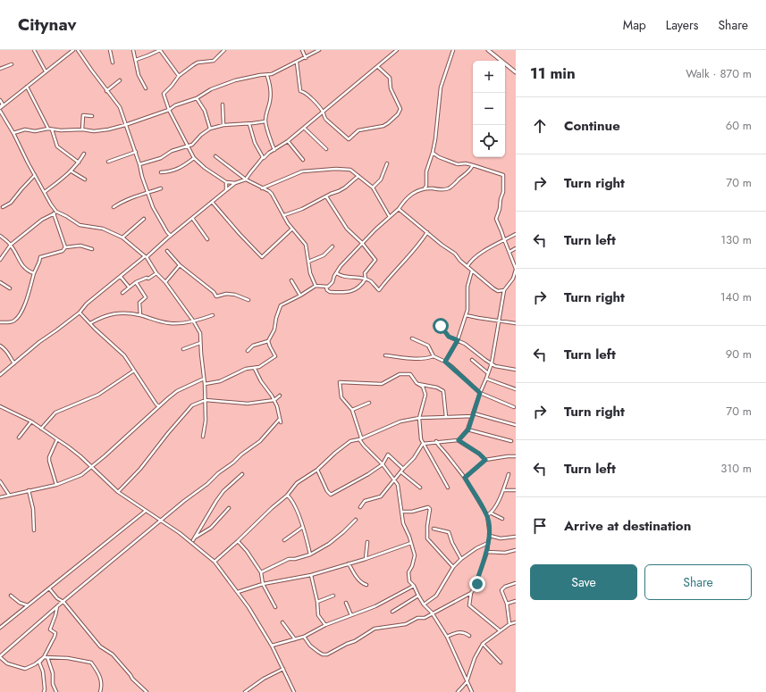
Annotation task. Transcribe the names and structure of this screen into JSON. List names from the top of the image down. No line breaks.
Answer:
{"page":{"header":"Citynav","nav":["Map","Layers","Share"],"heading":["11 min","Walk · 870 m"],"map_buttons":["+","−"],"list":[["Continue","60 m"],["Turn right","70 m"],["Turn left","130 m"],["Turn right","140 m"],["Turn left","90 m"],["Turn right","70 m"],["Turn left","310 m"],"Arrive at destination"],"buttons":["Save","Share"]}}
